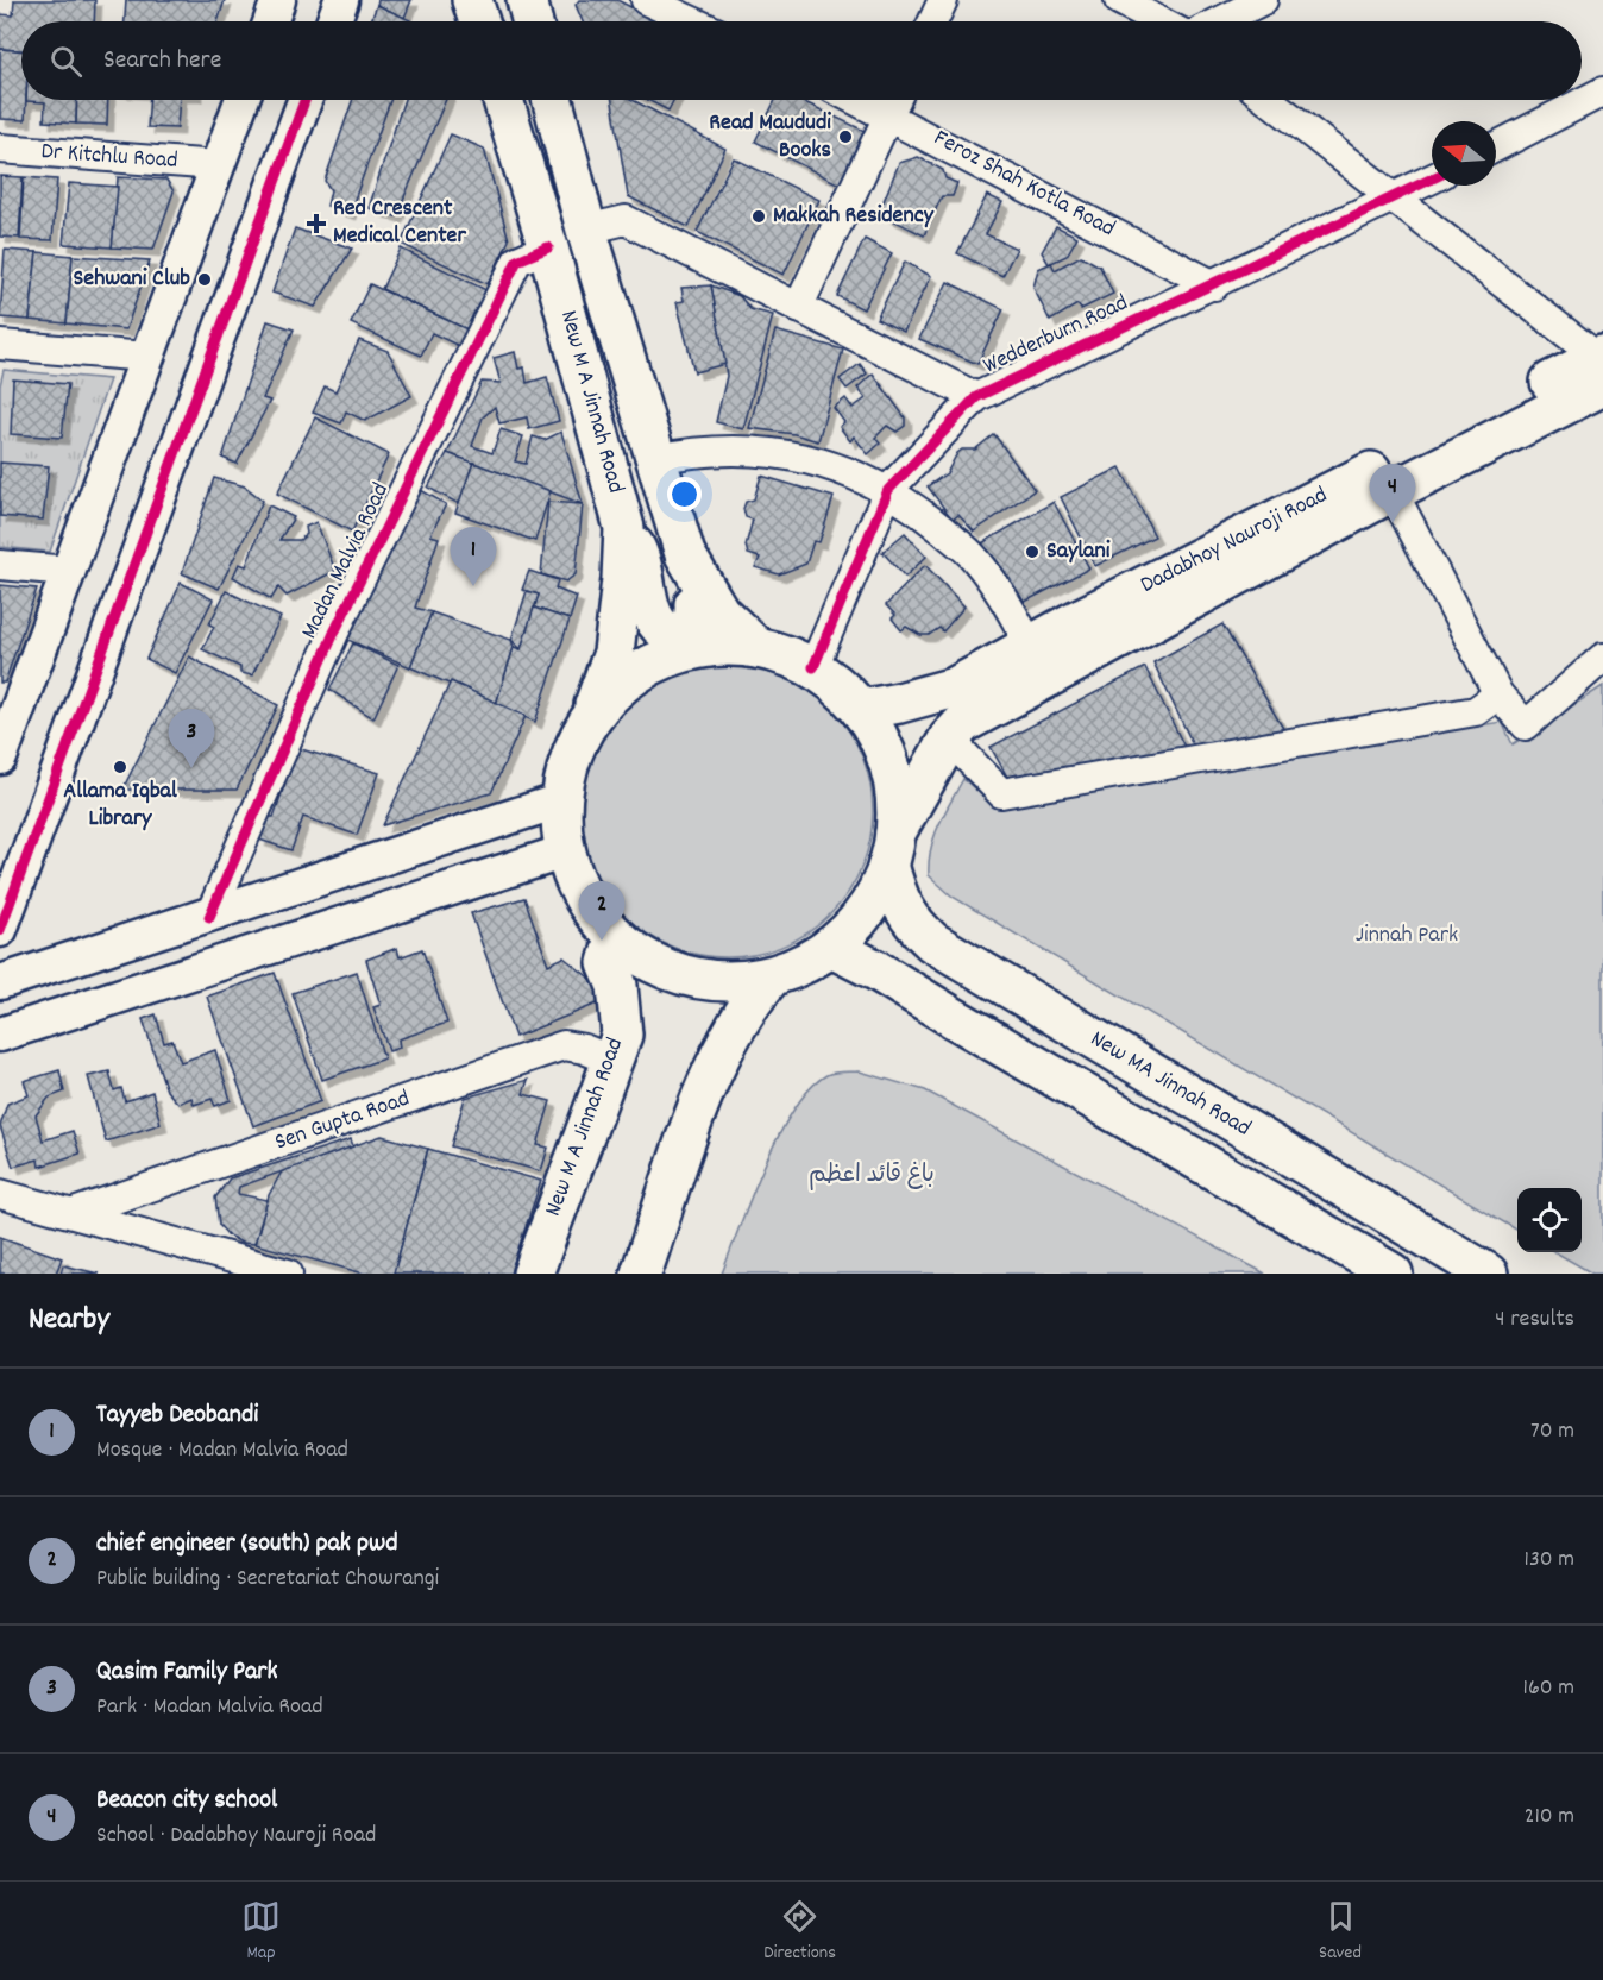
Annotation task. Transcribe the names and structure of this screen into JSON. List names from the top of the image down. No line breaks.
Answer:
{"streets":{"main road":["New M A Jinnah Road","Dadabhoy Nauroji Road","New MA Jinnah Road"],"street":["Dr Kitchlu Road","Feroz Shah Kotla Road","Wedderburn Road","Madan Malvia Road","Sen Gupta Road"]},"crossings":[["Feroz Shah Kotla Road","Wedderburn Road"],["New M A Jinnah Road","Madan Malvia Road"],["New M A Jinnah Road","Sen Gupta Road"]],"parks":["Jinnah Park","باغ قائد اعظم"],"places":{"other":["Read Maududi Books","Makkah Residency","Sehwani Club","Saylani","Allama Iqbal Library"],"health":["Red Crescent Medical Center"]},"north":"left","page":{"search":"Search here","pins":["4","1","3","2"],"heading":["Nearby","4 results"],"list":[{"mark":"1","name":"Tayyeb Deobandi","note":"Mosque · Madan Malvia Road","value":"70 m"},{"mark":"2","name":"chief engineer (south) pak pwd","note":"Public building · Secretariat Chowrangi","value":"130 m"},{"mark":"3","name":"Qasim Family Park","note":"Park · Madan Malvia Road","value":"160 m"},{"mark":"4","name":"Beacon city school","note":"School · Dadabhoy Nauroji Road","value":"210 m"}],"nav":["Map","Directions","Saved"]}}
